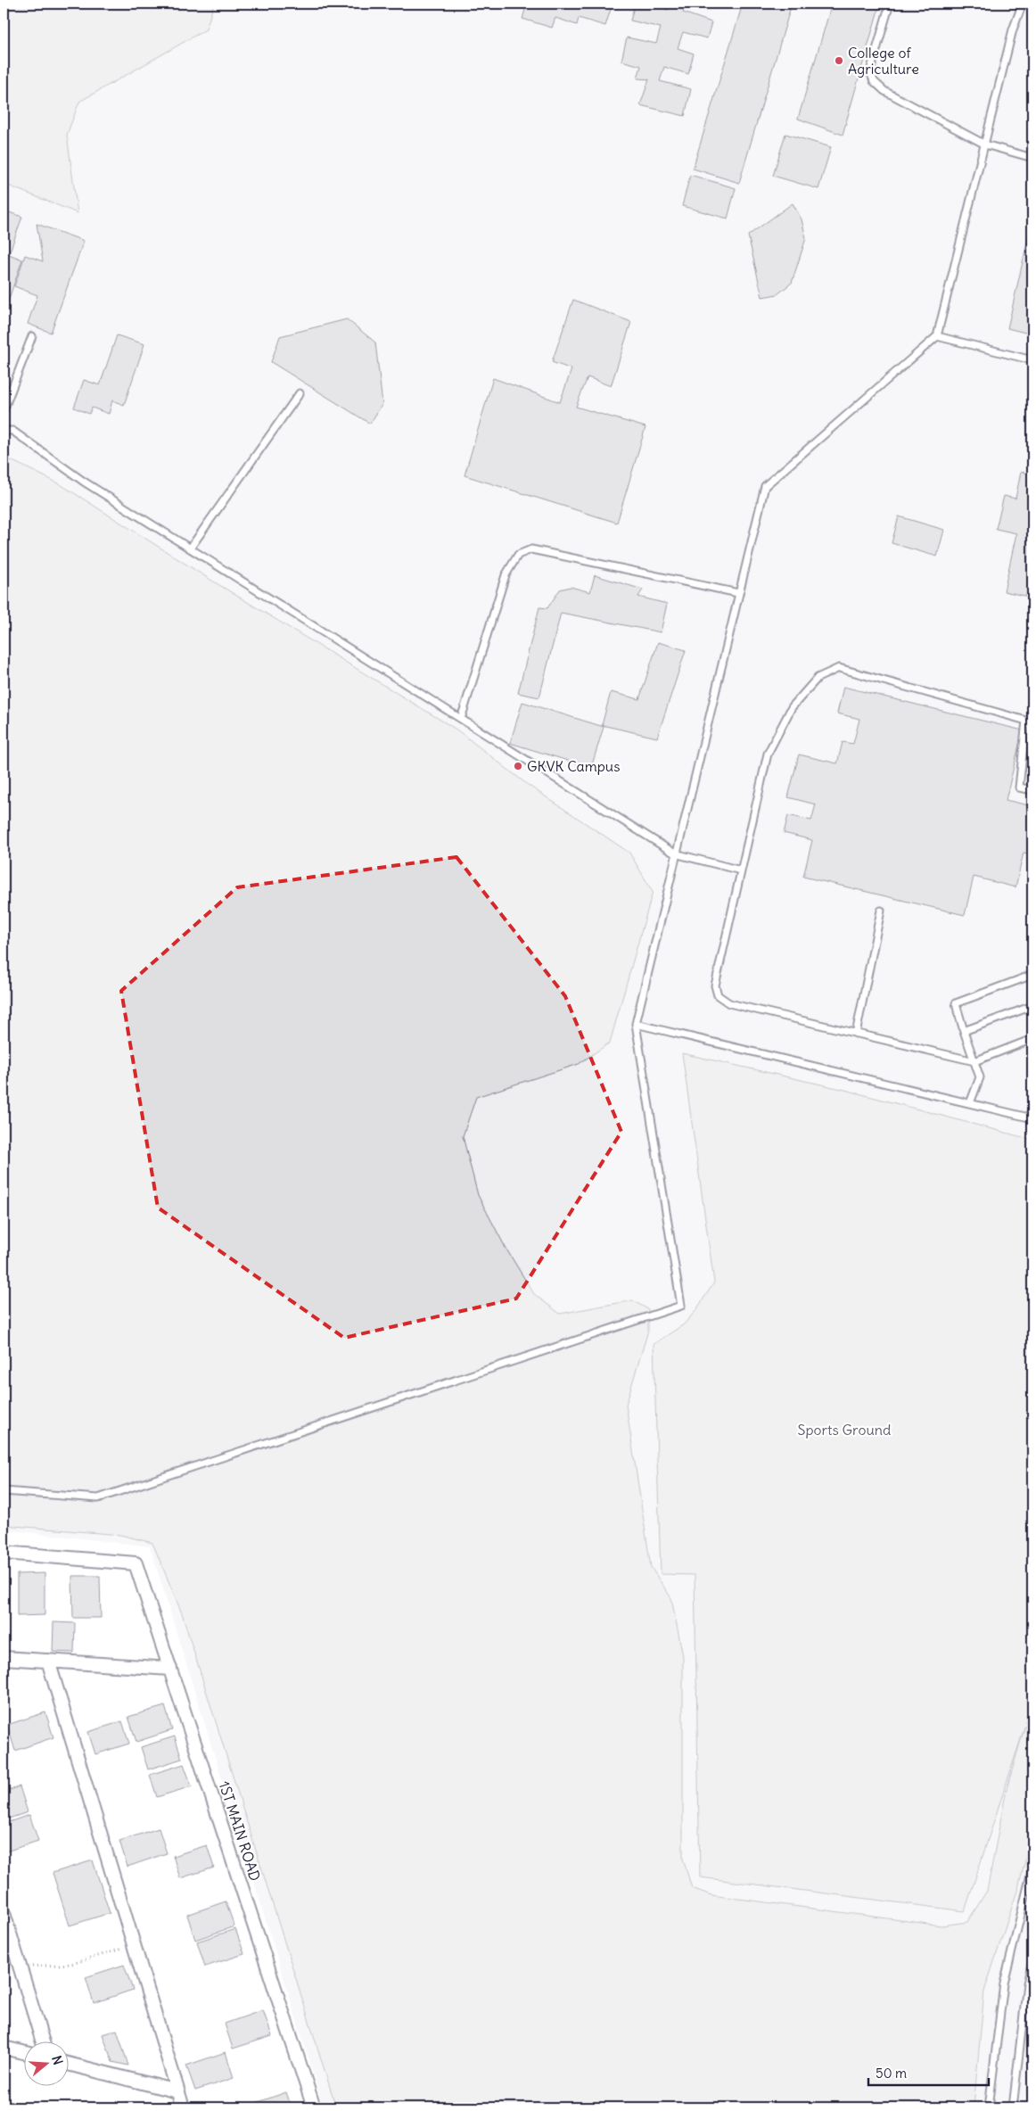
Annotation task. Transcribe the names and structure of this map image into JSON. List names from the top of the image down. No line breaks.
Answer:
{"streets":{"street":["1ST MAIN ROAD"]},"parks":["Sports Ground"],"places":["College of Agriculture","GKVK Campus"],"scale_bar":"50 m","north":"right"}
